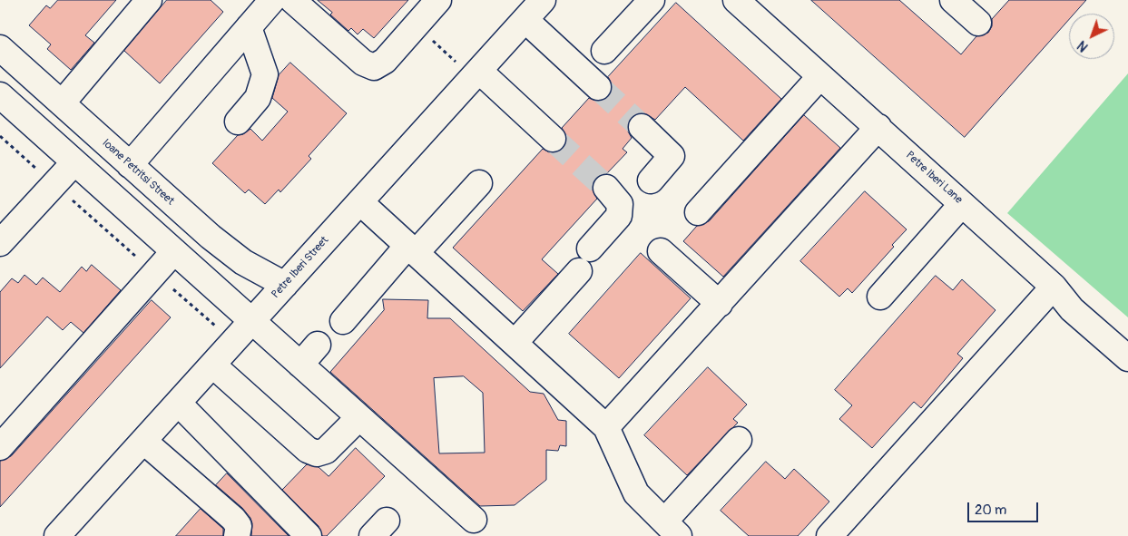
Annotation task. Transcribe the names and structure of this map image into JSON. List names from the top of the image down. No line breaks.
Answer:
{"streets":{"street":["Ioane Petritsi Street","Petre Iberi Lane","Petre Iberi Street"]},"crossings":[["Ioane Petritsi Street","Petre Iberi Street"]],"scale_bar":"20 m","north":"bottom left"}
